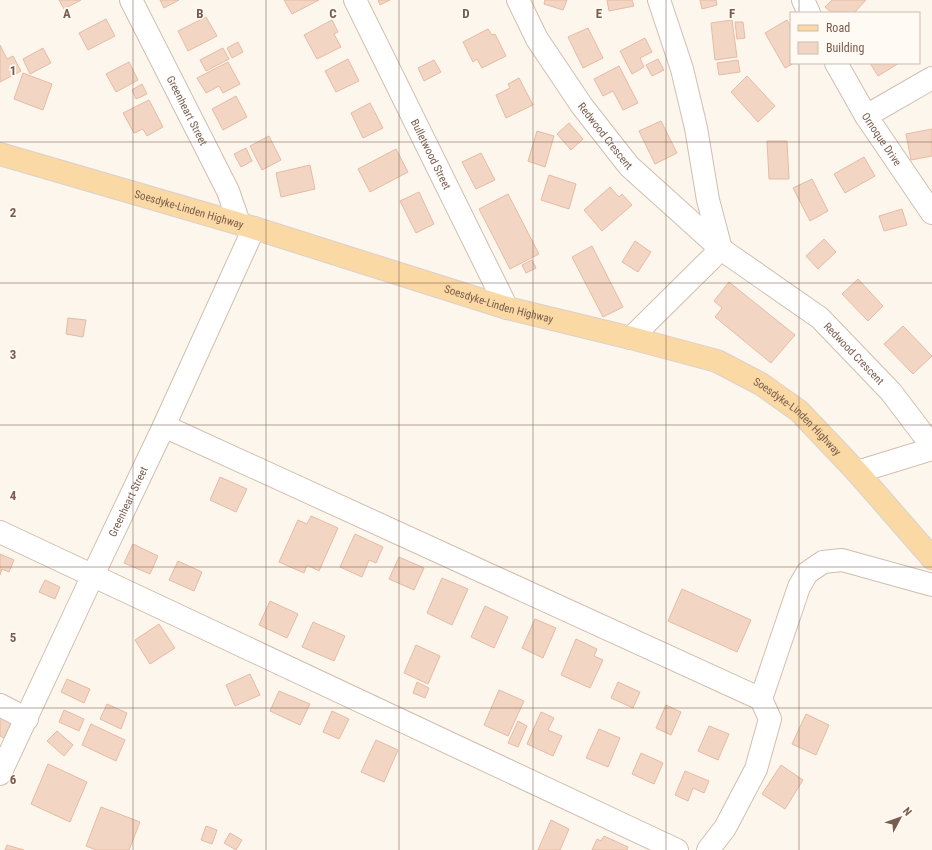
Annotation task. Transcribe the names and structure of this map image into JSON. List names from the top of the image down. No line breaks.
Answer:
{"streets":{"main road":["Soesdyke-Linden Highway"],"street":["Greenheart Street","Redwood Crescent","Ornoque Drive","Bulletwood Street"]},"crossings":[["Greenheart Street","Soesdyke-Linden Highway"],["Bulletwood Street","Soesdyke-Linden Highway"]],"legend":["Road","Building"],"north":"top right","grid":{"columns":["A","B","C","D","E","F"],"rows":["1","2","3","4","5","6"]}}
